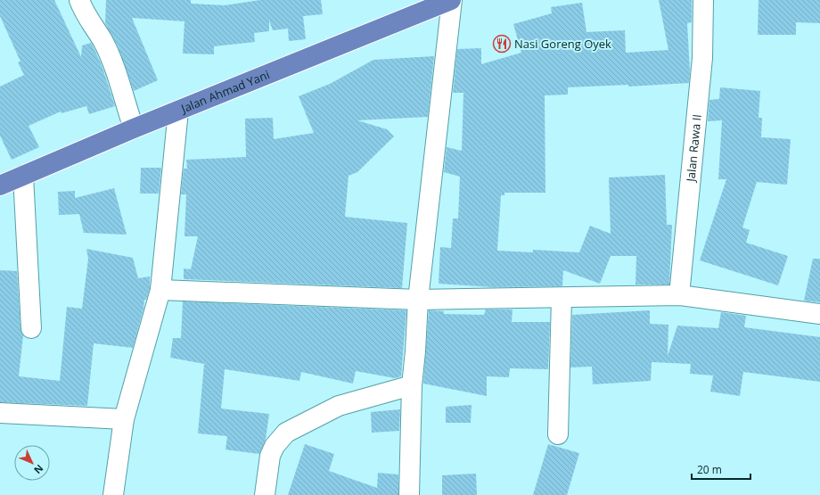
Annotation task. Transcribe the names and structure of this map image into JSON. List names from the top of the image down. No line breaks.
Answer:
{"streets":{"highway":["Jalan Ahmad Yani"],"street":["Jalan Rawa II"]},"places":{"restaurant":["Nasi Goreng Oyek"]},"scale_bar":"20 m","north":"bottom right"}
